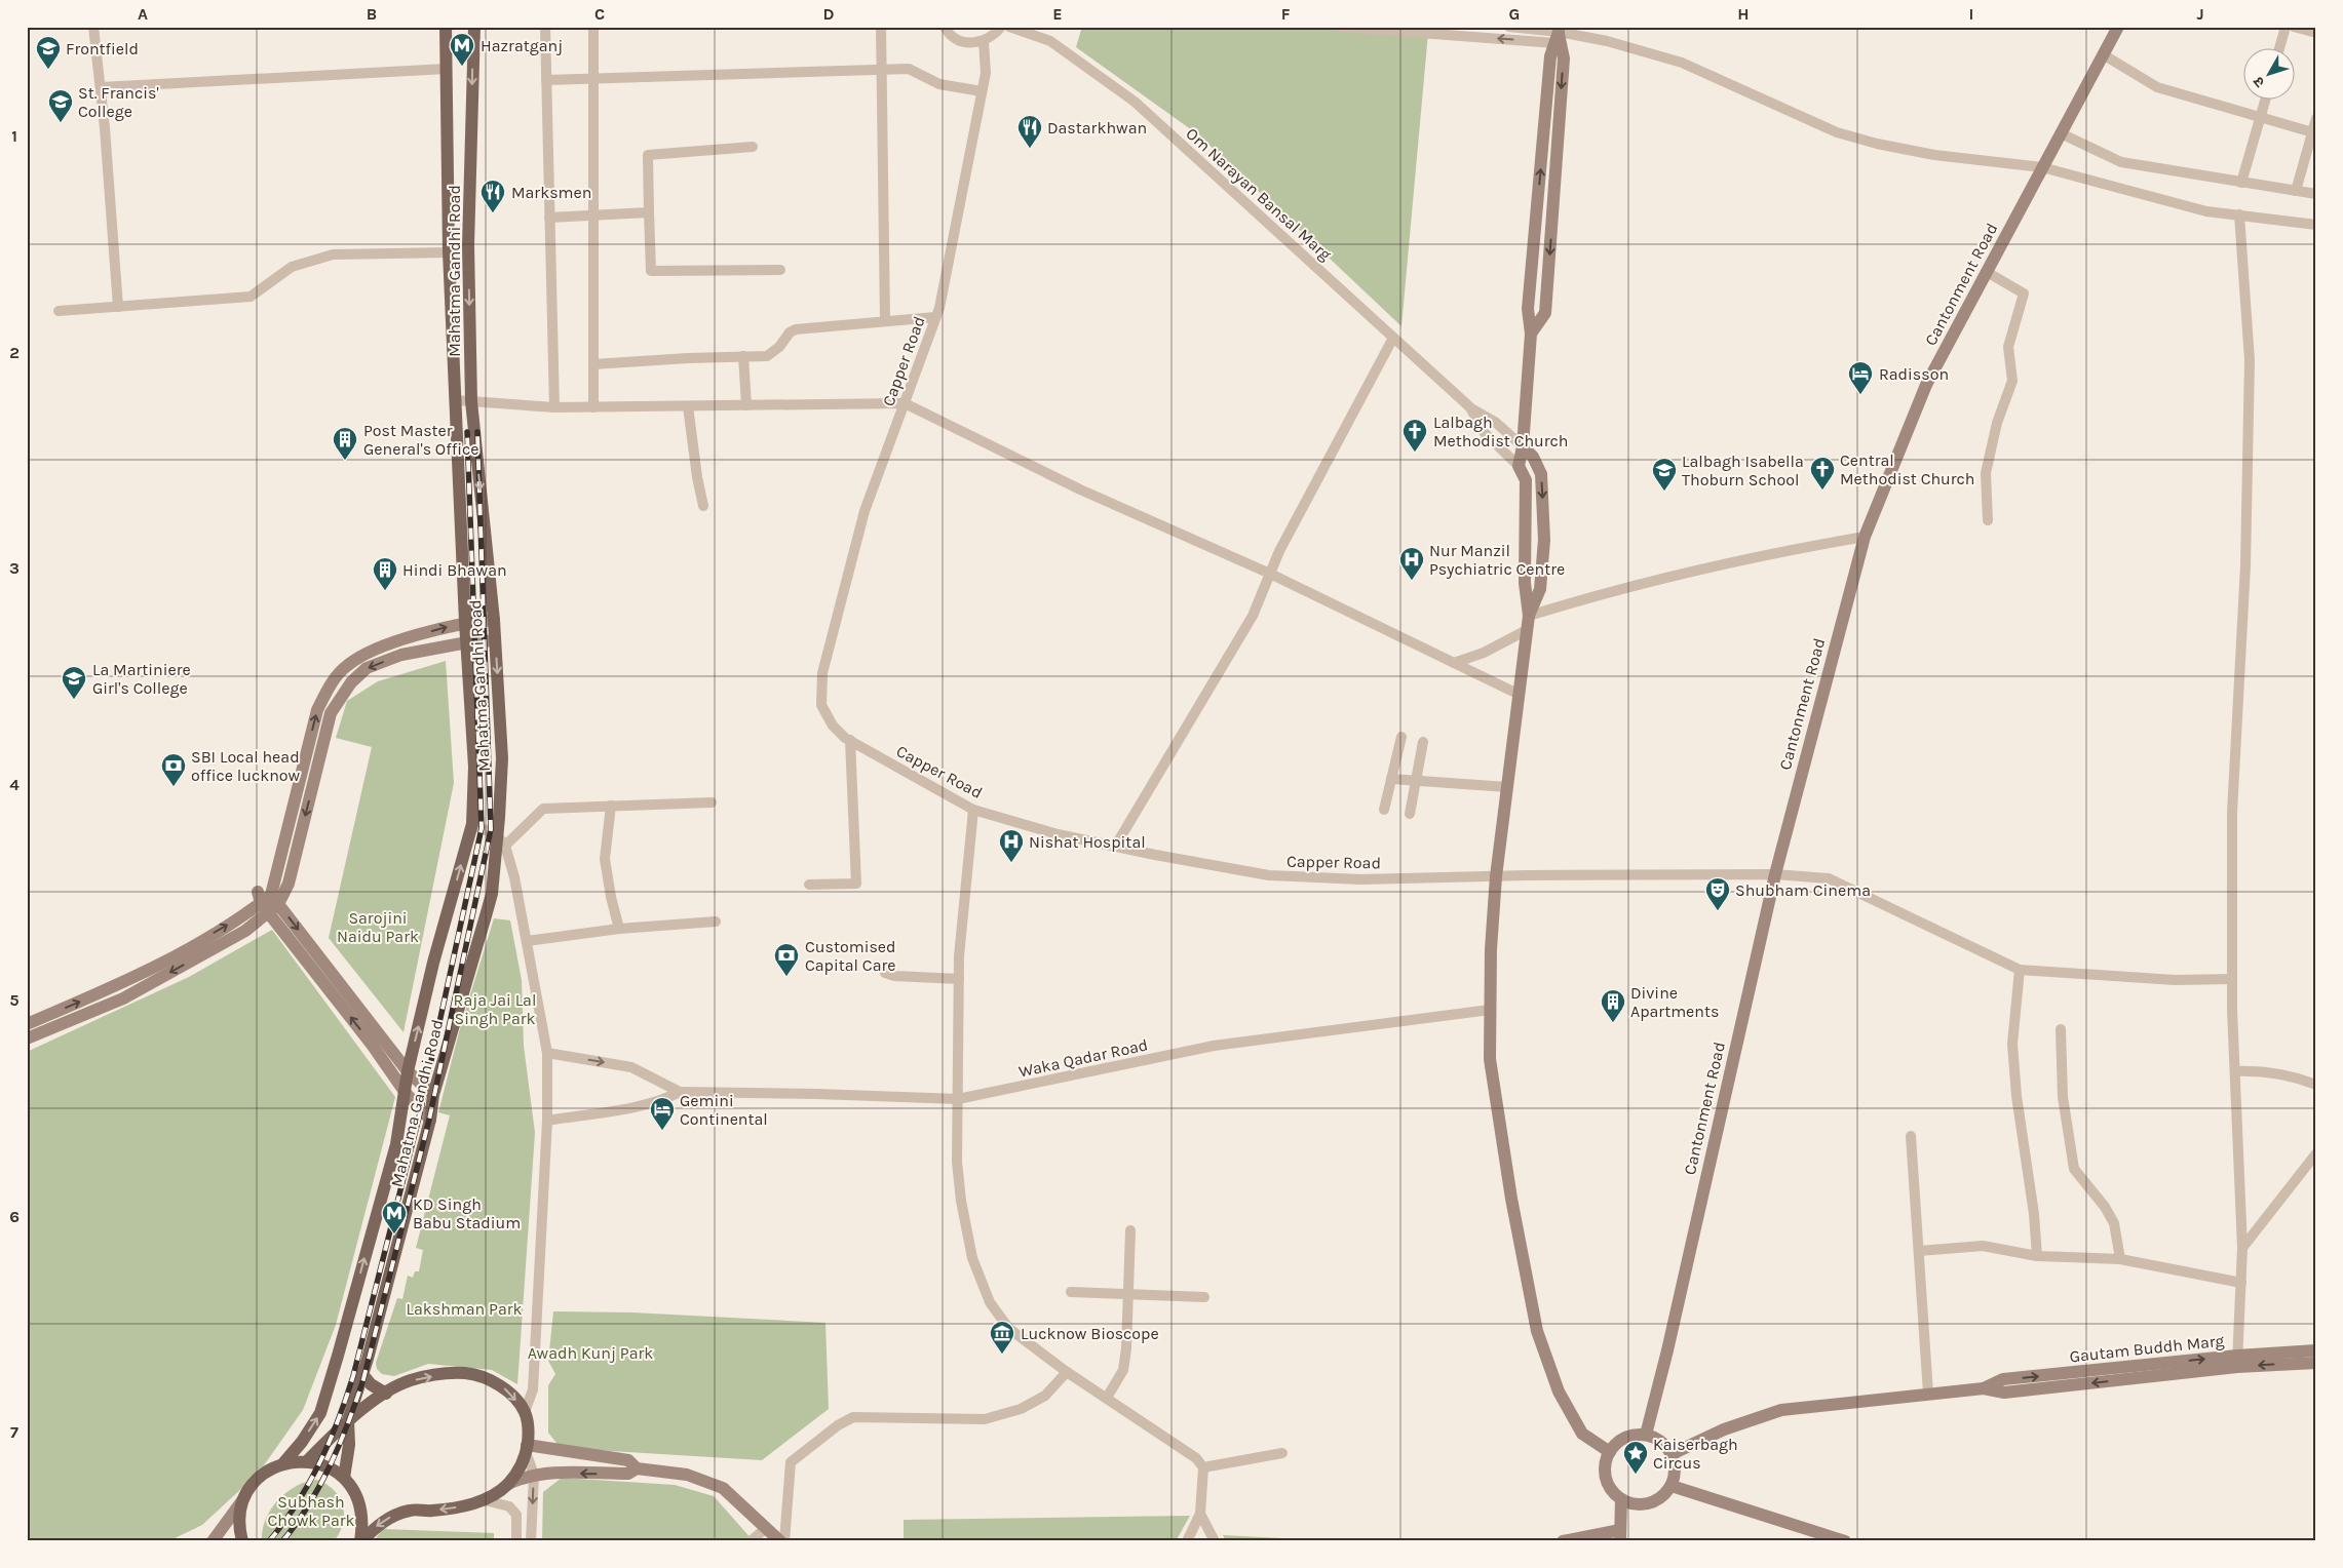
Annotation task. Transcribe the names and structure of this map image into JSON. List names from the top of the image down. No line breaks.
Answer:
{"streets":{"main road":["Mahatma Gandhi Road"],"street":["Om Narayan Bansal Marg","Cantonment Road","Capper Road","Waka Qadar Road","Gautam Buddh Marg"]},"crossings":[["Cantonment Road","Capper Road"]],"parks":["Sarojini Naidu Park","Raja Jai Lal Singh Park","Lakshman Park","Awadh Kunj Park","Subhash Chowk Park"],"places":{"metro station":["Hazratganj","KD Singh Babu Stadium"],"school or university":["Frontfield","St. Francis' College","Lalbagh Isabella Thoburn School","La Martiniere Girl's College"],"restaurant":["Dastarkhwan","Marksmen"],"hotel":["Radisson","Gemini Continental"],"church":["Lalbagh Methodist Church","Central Methodist Church"],"building":["Post Master General's Office","Hindi Bhawan","Divine Apartments"],"hospital":["Nur Manzil Psychiatric Centre","Nishat Hospital"],"bank":["SBI Local head office lucknow","Customised Capital Care"],"theatre":["Shubham Cinema"],"museum":["Lucknow Bioscope"],"place":["Kaiserbagh Circus"]},"north":"bottom left","grid":{"columns":["A","B","C","D","E","F","G","H","I","J"],"rows":["1","2","3","4","5","6","7"]}}
